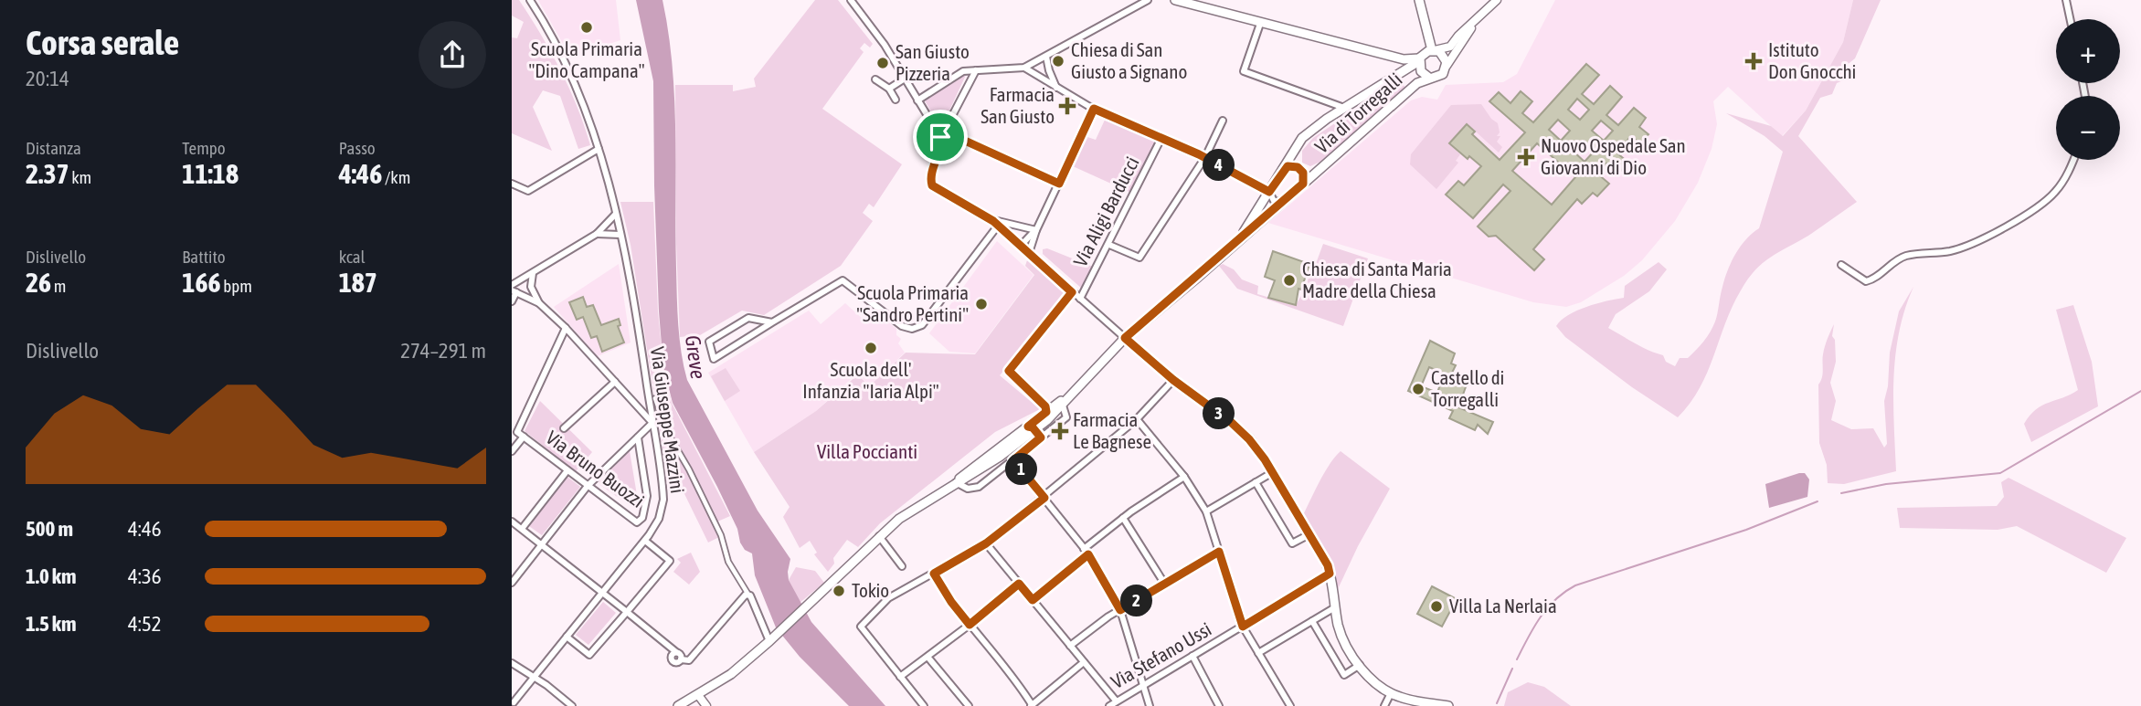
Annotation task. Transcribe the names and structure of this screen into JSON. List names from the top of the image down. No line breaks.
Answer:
{"streets":{"main road":["Via di Torregalli"],"street":["Via Aligi Barducci","Via Giuseppe Mazzini","Via Bruno Buozzi","Via Stefano Ussi"]},"water":["Greve"],"parks":["Villa Poccianti"],"places":{"other":["Scuola Primaria \"Dino Campana\"","Chiesa di San Giusto a Signano","San Giusto Pizzeria","Chiesa di Santa Maria Madre della Chiesa","Scuola Primaria \"Sandro Pertini\"","Scuola dell' Infanzia \"Iaria Alpi\"","Castello di Torregalli","Tokio","Villa La Nerlaia"],"health":["Istituto Don Gnocchi","Farmacia San Giusto","Nuovo Ospedale San Giovanni di Dio","Farmacia Le Bagnese"]},"page":{"heading":["Corsa serale","20:14"],"map_buttons":["+","−"],"stats":[["Distanza","2.37 km"],["Tempo","11:18"],["Passo","4:46 /km"],["Dislivello","26 m"],["Battito","166 bpm"],["kcal","187"]],"pins":["4","3","1","2"],"chart":["Dislivello","274–291 m"],"list":[{"name":"500 m","note":"4:46"},{"name":"1.0 km","note":"4:36"},{"name":"1.5 km","note":"4:52"}]}}
